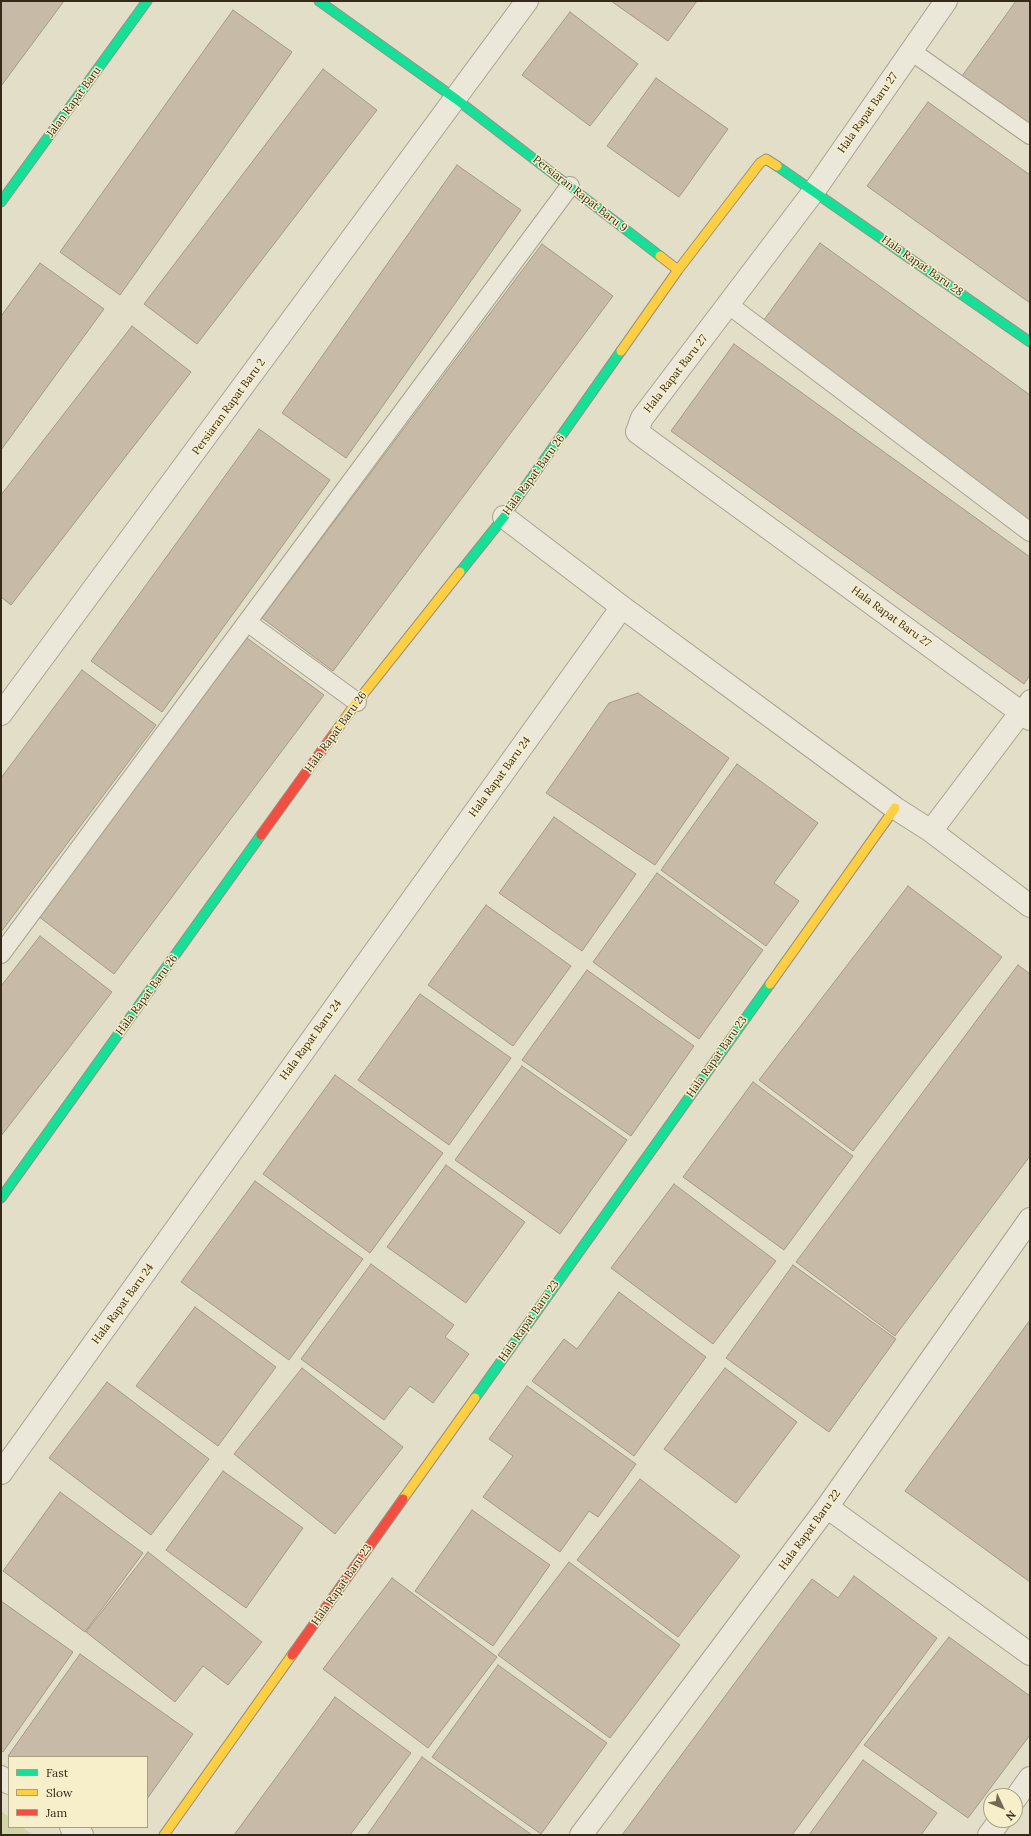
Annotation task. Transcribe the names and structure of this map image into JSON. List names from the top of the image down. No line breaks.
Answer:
{"streets":{"street":["Jalan Rapat Baru","Hala Rapat Baru 27","Persiaran Rapat Baru 9","Hala Rapat Baru 28","Persiaran Rapat Baru 2","Hala Rapat Baru 26","Hala Rapat Baru 24","Hala Rapat Baru 23","Hala Rapat Baru 22"]},"crossings":[["Hala Rapat Baru 27","Hala Rapat Baru 28"],["Persiaran Rapat Baru 9","Persiaran Rapat Baru 2"],["Persiaran Rapat Baru 9","Hala Rapat Baru 26"]],"legend":["Fast","Slow","Jam"],"north":"bottom right"}
